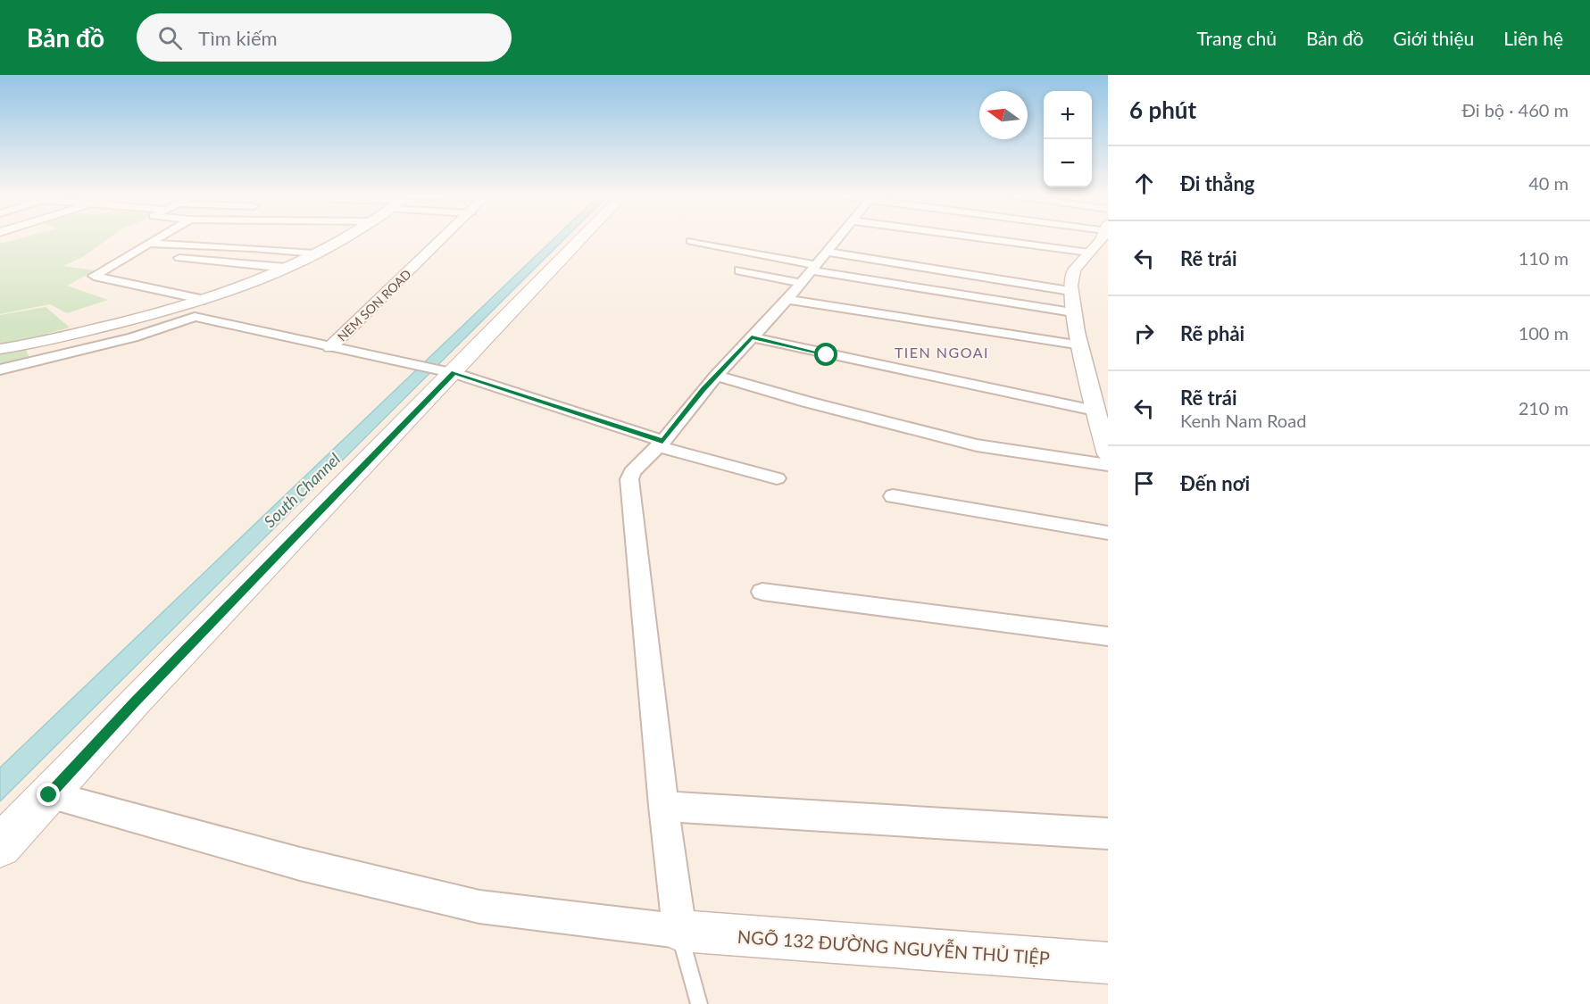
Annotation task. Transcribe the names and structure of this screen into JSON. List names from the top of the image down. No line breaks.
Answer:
{"streets":{"street":["NEM SON ROAD","NGÕ 132 ĐƯỜNG NGUYỄN THỦ TIỆP"]},"districts":["TIEN NGOAI"],"water":["South Channel"],"north":"left","page":{"header":"Bản đồ","search":"Tìm kiếm","nav":["Trang chủ","Bản đồ","Giới thiệu","Liên hệ"],"heading":["6 phút","Đi bộ · 460 m"],"map_buttons":["+","−"],"list":[["Đi thẳng","40 m"],["Rẽ trái","110 m"],["Rẽ phải","100 m"],["Rẽ trái","Kenh Nam Road","210 m"],"Đến nơi"]}}
